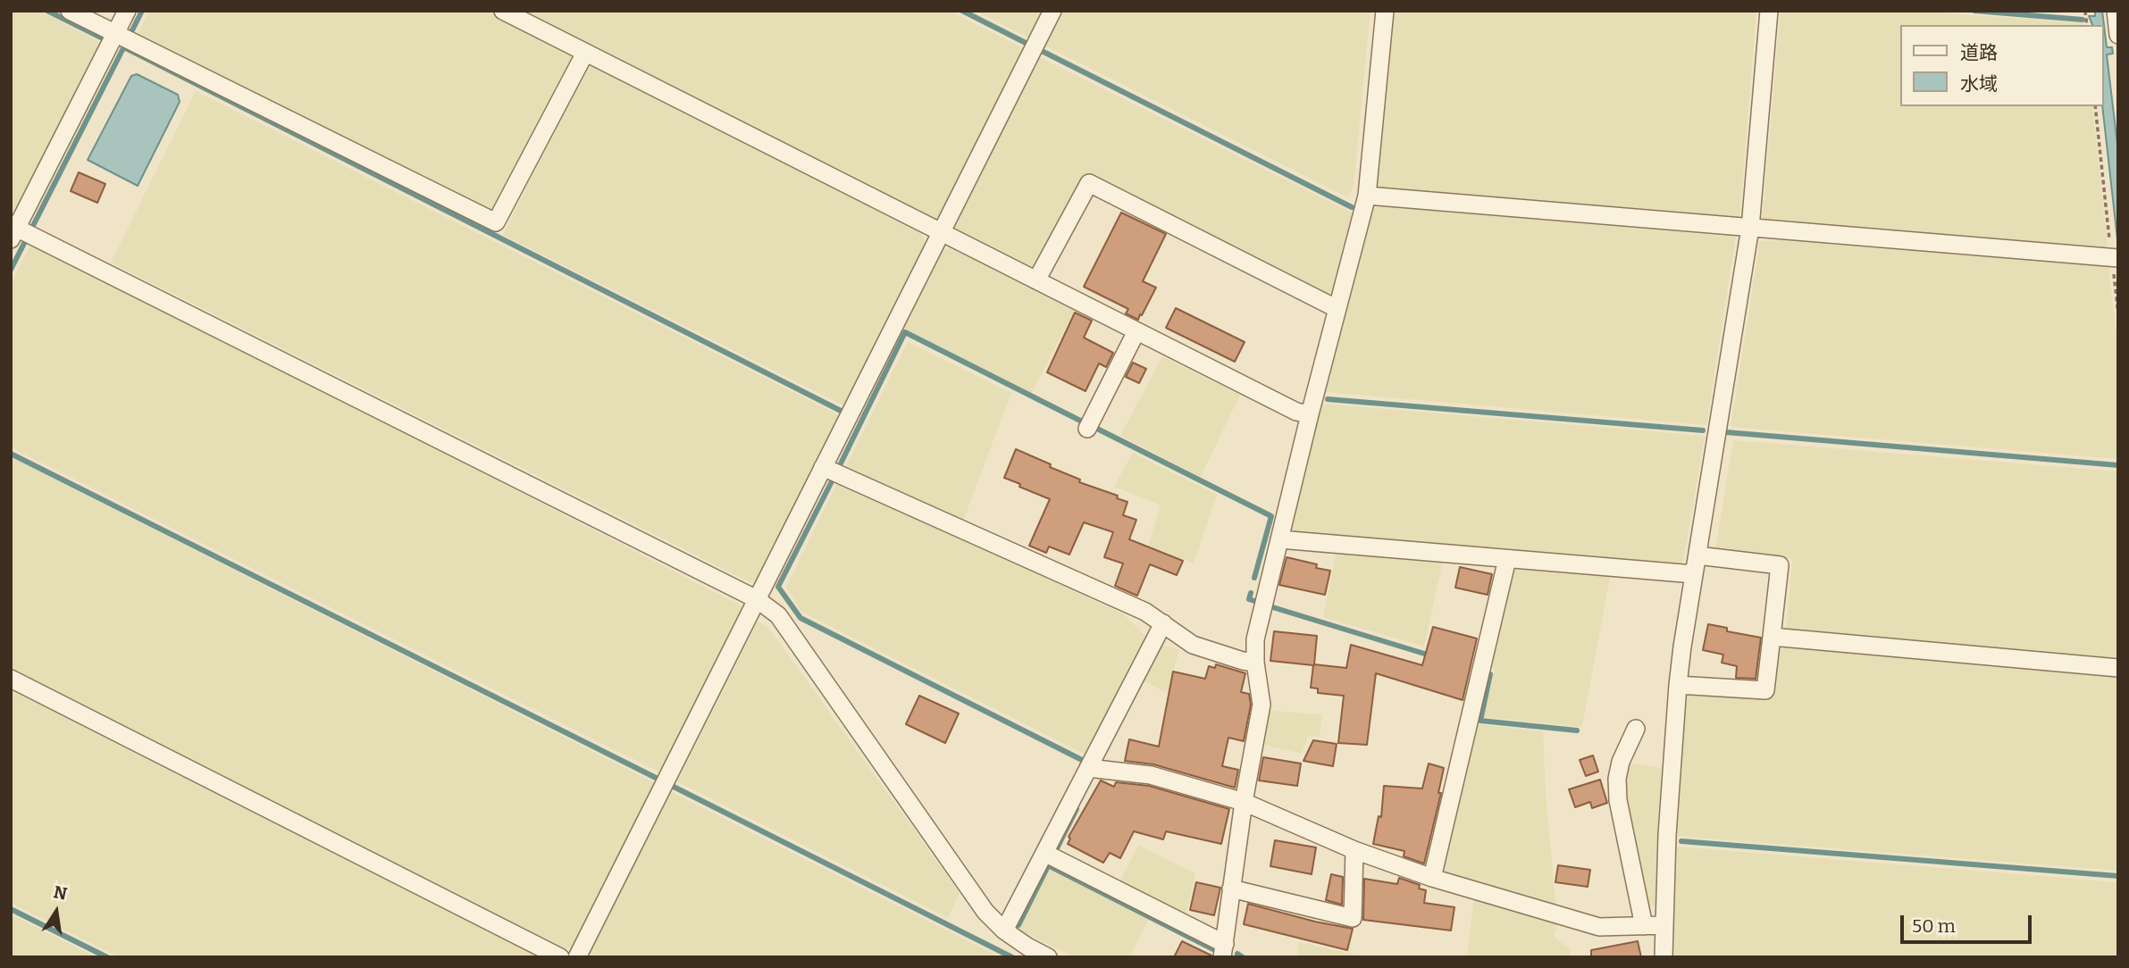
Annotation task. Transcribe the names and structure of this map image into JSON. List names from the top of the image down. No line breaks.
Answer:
{"legend":["道路","水域"],"scale_bar":"50 m","north":"top"}
